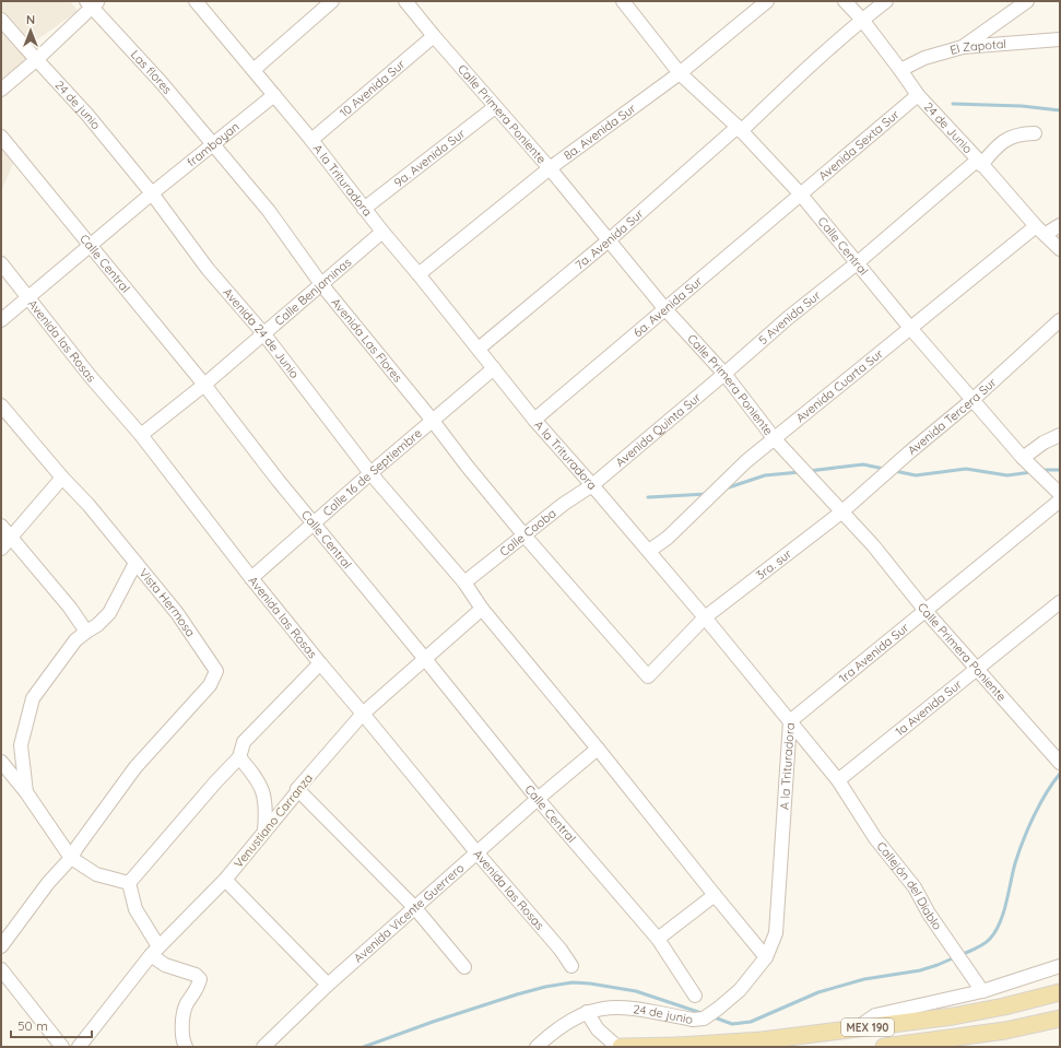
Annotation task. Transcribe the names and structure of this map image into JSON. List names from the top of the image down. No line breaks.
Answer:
{"streets":{"main road":["MEX 190"],"street":["El Zapotal","Las flores","10 Avenida Sur","24 de junio","Calle Primera Poniente","24 de Junio","8a. Avenida Sur","framboyan","Avenida Sexta Sur","9a. Avenida Sur","A la Trituradora","7a. Avenida Sur","Calle Central","Calle Benjaminas","6a. Avenida Sur","5 Avenida Sur","Avenida 24 de Junio","Avenida las Rosas","Avenida Las Flores","Avenida Cuarta Sur","Avenida Tercera Sur","Avenida Quinta Sur","Calle 16 de Septiembre","Calle Caoba","3ra. sur","Vista Hermosa","1ra Avenida Sur","1a Avenida Sur","Venustiano Carranza","Callejón del Diablo","Avenida Vicente Guerrero"]},"crossings":[["El Zapotal","24 de Junio"],["Las flores","framboyan"],["Las flores","Avenida Las Flores"],["10 Avenida Sur","Calle Primera Poniente"],["10 Avenida Sur","A la Trituradora"],["24 de junio","framboyan"],["24 de junio","A la Trituradora"],["24 de junio","Avenida 24 de Junio"],["Calle Primera Poniente","8a. Avenida Sur"],["Calle Primera Poniente","9a. Avenida Sur"],["Calle Primera Poniente","7a. Avenida Sur"],["Calle Primera Poniente","6a. Avenida Sur"],["Calle Primera Poniente","5 Avenida Sur"],["Calle Primera Poniente","Avenida Cuarta Sur"],["Calle Primera Poniente","Avenida Tercera Sur"],["Calle Primera Poniente","Avenida Quinta Sur"],["Calle Primera Poniente","3ra. sur"],["Calle Primera Poniente","1ra Avenida Sur"],["Calle Primera Poniente","1a Avenida Sur"],["24 de Junio","Avenida Sexta Sur"],["24 de Junio","7a. Avenida Sur"],["24 de Junio","Avenida Cuarta Sur"],["8a. Avenida Sur","A la Trituradora"],["8a. Avenida Sur","Calle Central"],["framboyan","A la Trituradora"],["framboyan","Calle Central"],["framboyan","Avenida 24 de Junio"],["framboyan","Avenida las Rosas"],["framboyan","Avenida Las Flores"],["Avenida Sexta Sur","Calle Central"],["Avenida Sexta Sur","6a. Avenida Sur"],["9a. Avenida Sur","A la Trituradora"],["A la Trituradora","7a. Avenida Sur"],["A la Trituradora","Calle Benjaminas"],["A la Trituradora","6a. Avenida Sur"],["A la Trituradora","Avenida 24 de Junio"],["A la Trituradora","Avenida Cuarta Sur"],["A la Trituradora","Avenida Quinta Sur"],["A la Trituradora","Calle 16 de Septiembre"],["A la Trituradora","Calle Caoba"],["A la Trituradora","3ra. sur"],["A la Trituradora","1ra Avenida Sur"],["A la Trituradora","Callejón del Diablo"],["7a. Avenida Sur","Calle Central"],["Calle Central","Calle Benjaminas"],["Calle Central","6a. Avenida Sur"],["Calle Central","5 Avenida Sur"],["Calle Central","Avenida Cuarta Sur"],["Calle Central","Avenida Tercera Sur"],["Calle Central","Calle 16 de Septiembre"],["Calle Central","Venustiano Carranza"],["Calle Central","Avenida Vicente Guerrero"],["Calle Benjaminas","Avenida 24 de Junio"],["Calle Benjaminas","Avenida las Rosas"],["Calle Benjaminas","Avenida Las Flores"],["5 Avenida Sur","Avenida Quinta Sur"],["Avenida 24 de Junio","Calle 16 de Septiembre"],["Avenida 24 de Junio","Calle Caoba"],["Avenida 24 de Junio","Venustiano Carranza"],["Avenida 24 de Junio","Avenida Vicente Guerrero"],["Avenida las Rosas","Calle 16 de Septiembre"],["Avenida las Rosas","Venustiano Carranza"],["Avenida las Rosas","Avenida Vicente Guerrero"],["Avenida Las Flores","Calle 16 de Septiembre"],["Avenida Las Flores","Calle Caoba"],["Avenida Las Flores","3ra. sur"],["Avenida Tercera Sur","3ra. sur"],["Avenida Quinta Sur","Calle Caoba"],["1ra Avenida Sur","Callejón del Diablo"],["1a Avenida Sur","Callejón del Diablo"]],"scale_bar":"50 m","north":"top"}
